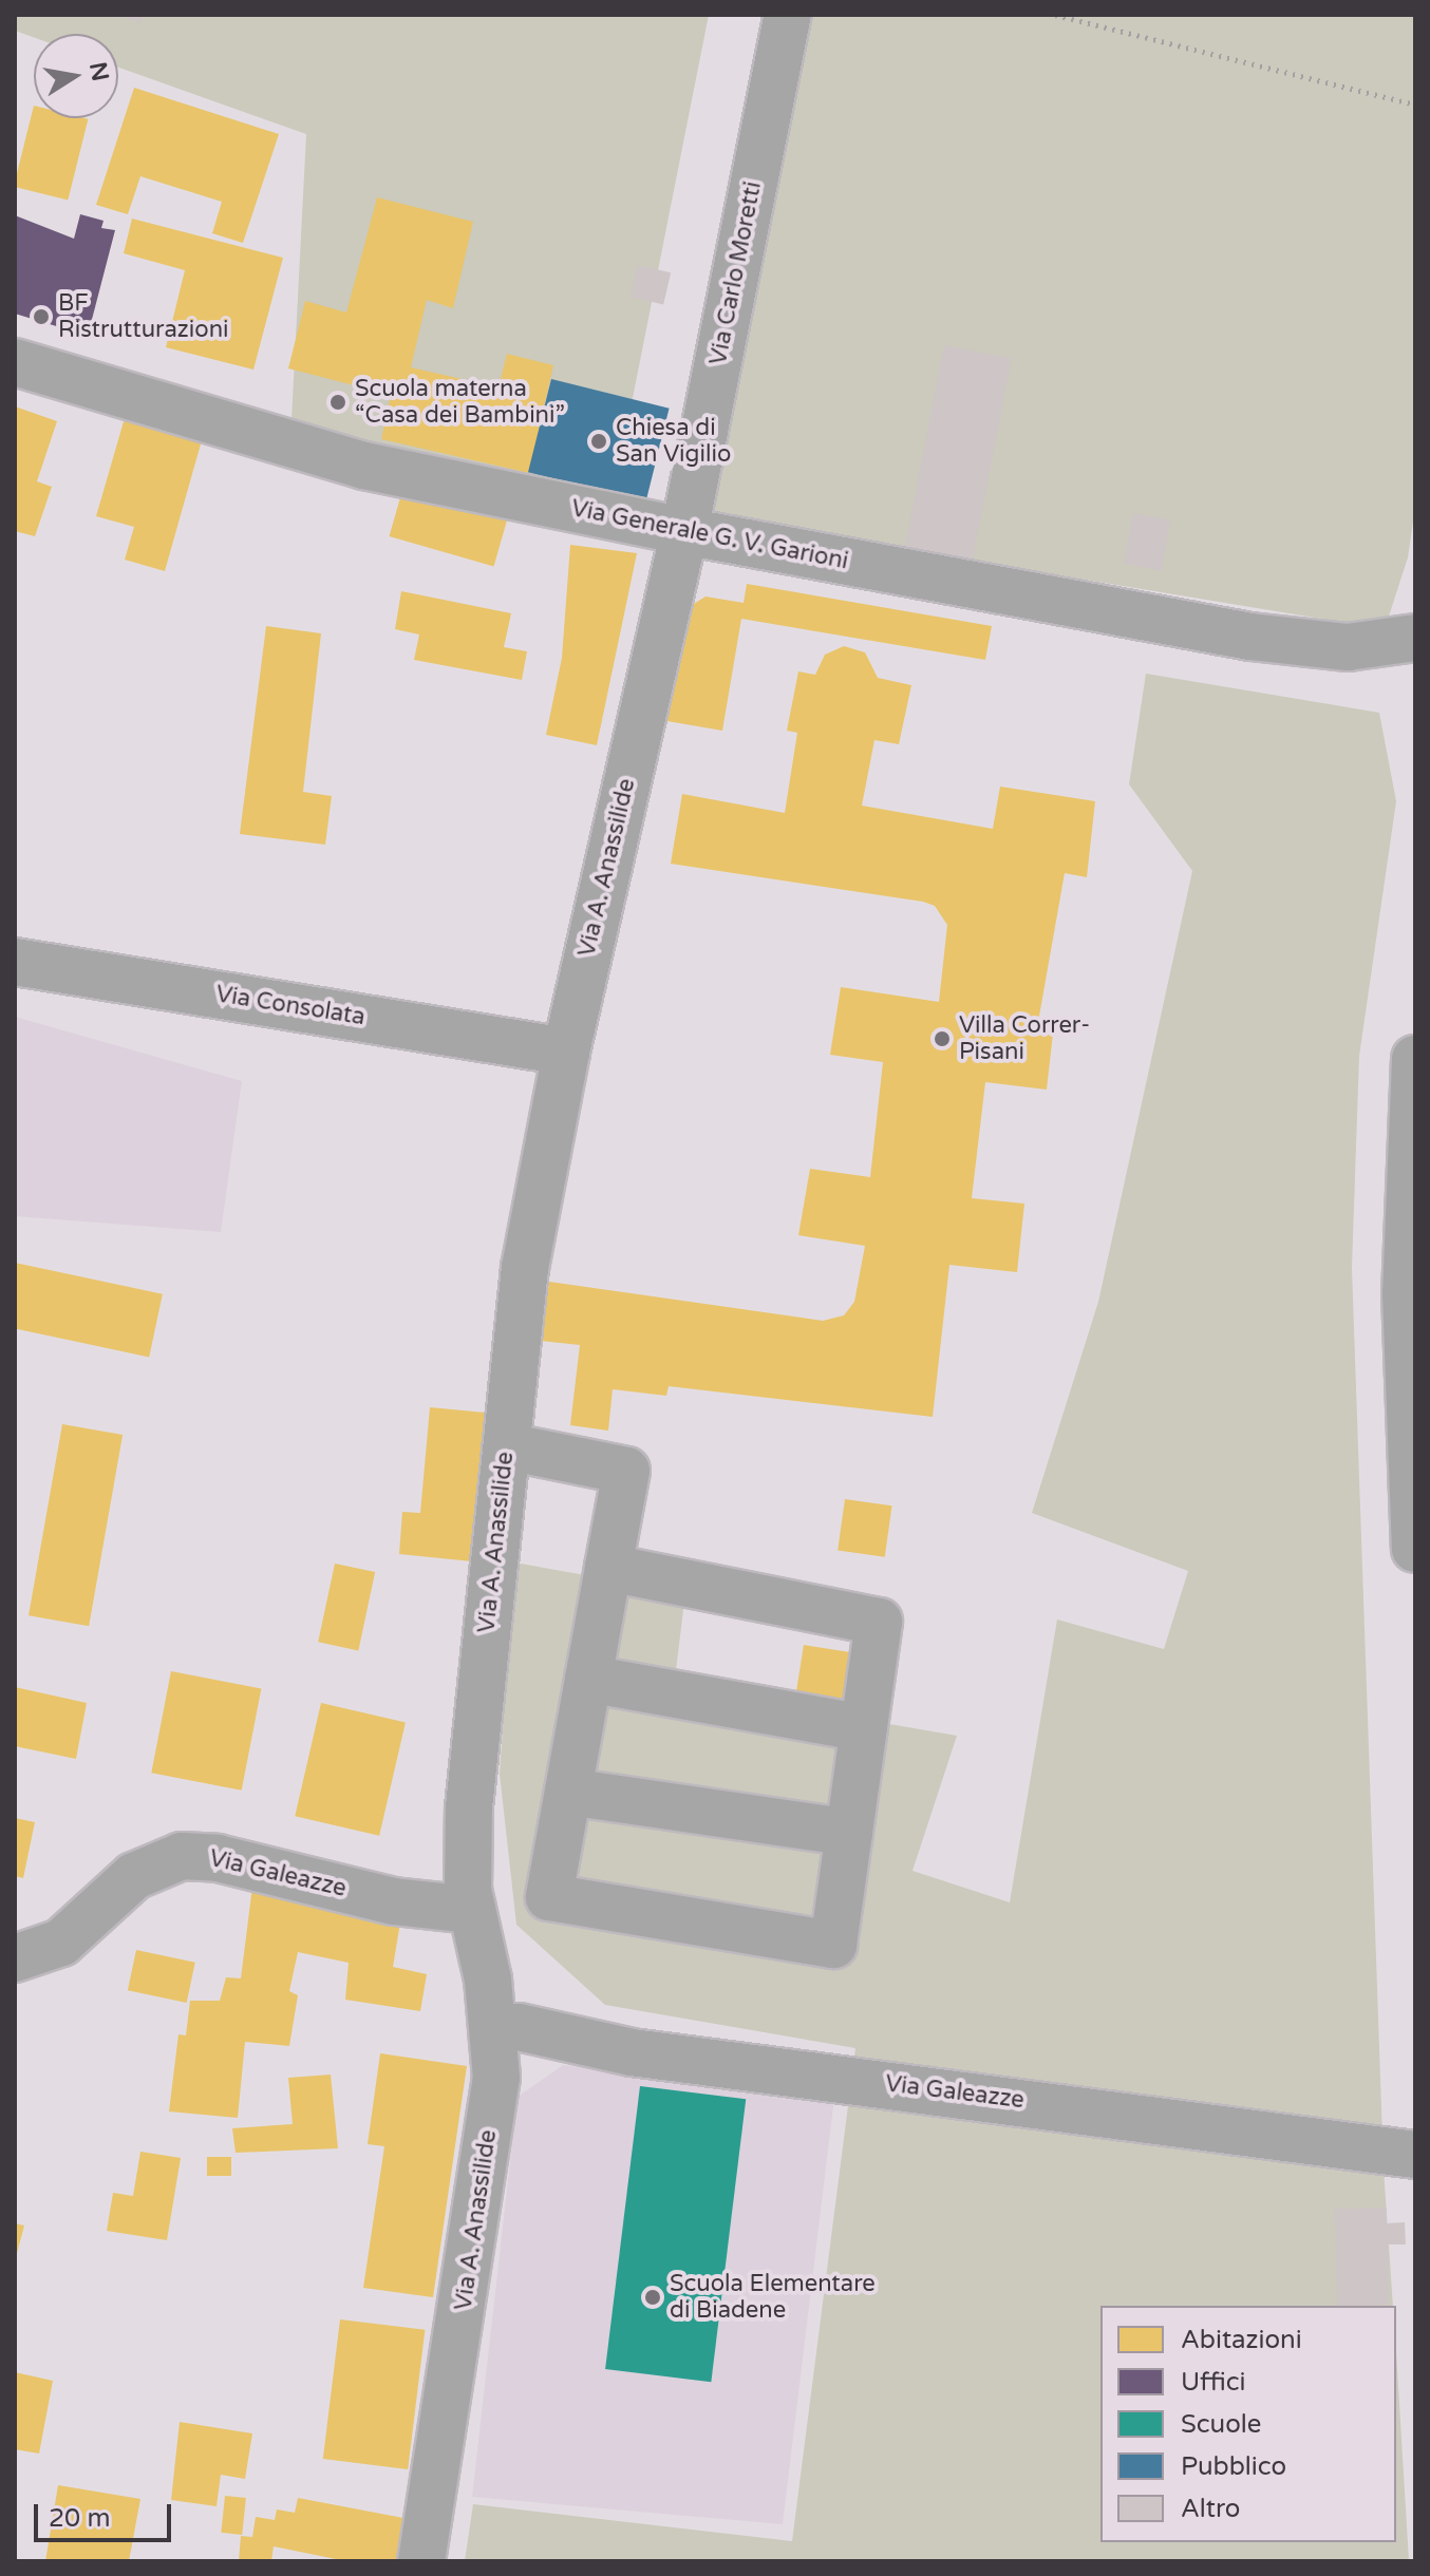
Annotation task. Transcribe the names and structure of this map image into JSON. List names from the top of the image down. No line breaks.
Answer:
{"streets":{"street":["Via Carlo Moretti","Via Generale G. V. Garioni","Via A. Anassilide","Via Consolata","Via Galeazze"]},"crossings":[["Via Carlo Moretti","Via Generale G. V. Garioni"],["Via Carlo Moretti","Via A. Anassilide"],["Via Generale G. V. Garioni","Via A. Anassilide"],["Via A. Anassilide","Via Consolata"],["Via A. Anassilide","Via Galeazze"]],"places":["BF Ristrutturazioni","Scuola materna “Casa dei Bambini”","Chiesa di San Vigilio","Villa Correr- Pisani","Scuola Elementare di Biadene"],"legend":["Abitazioni","Uffici","Scuole","Pubblico","Altro"],"scale_bar":"20 m","north":"right"}
